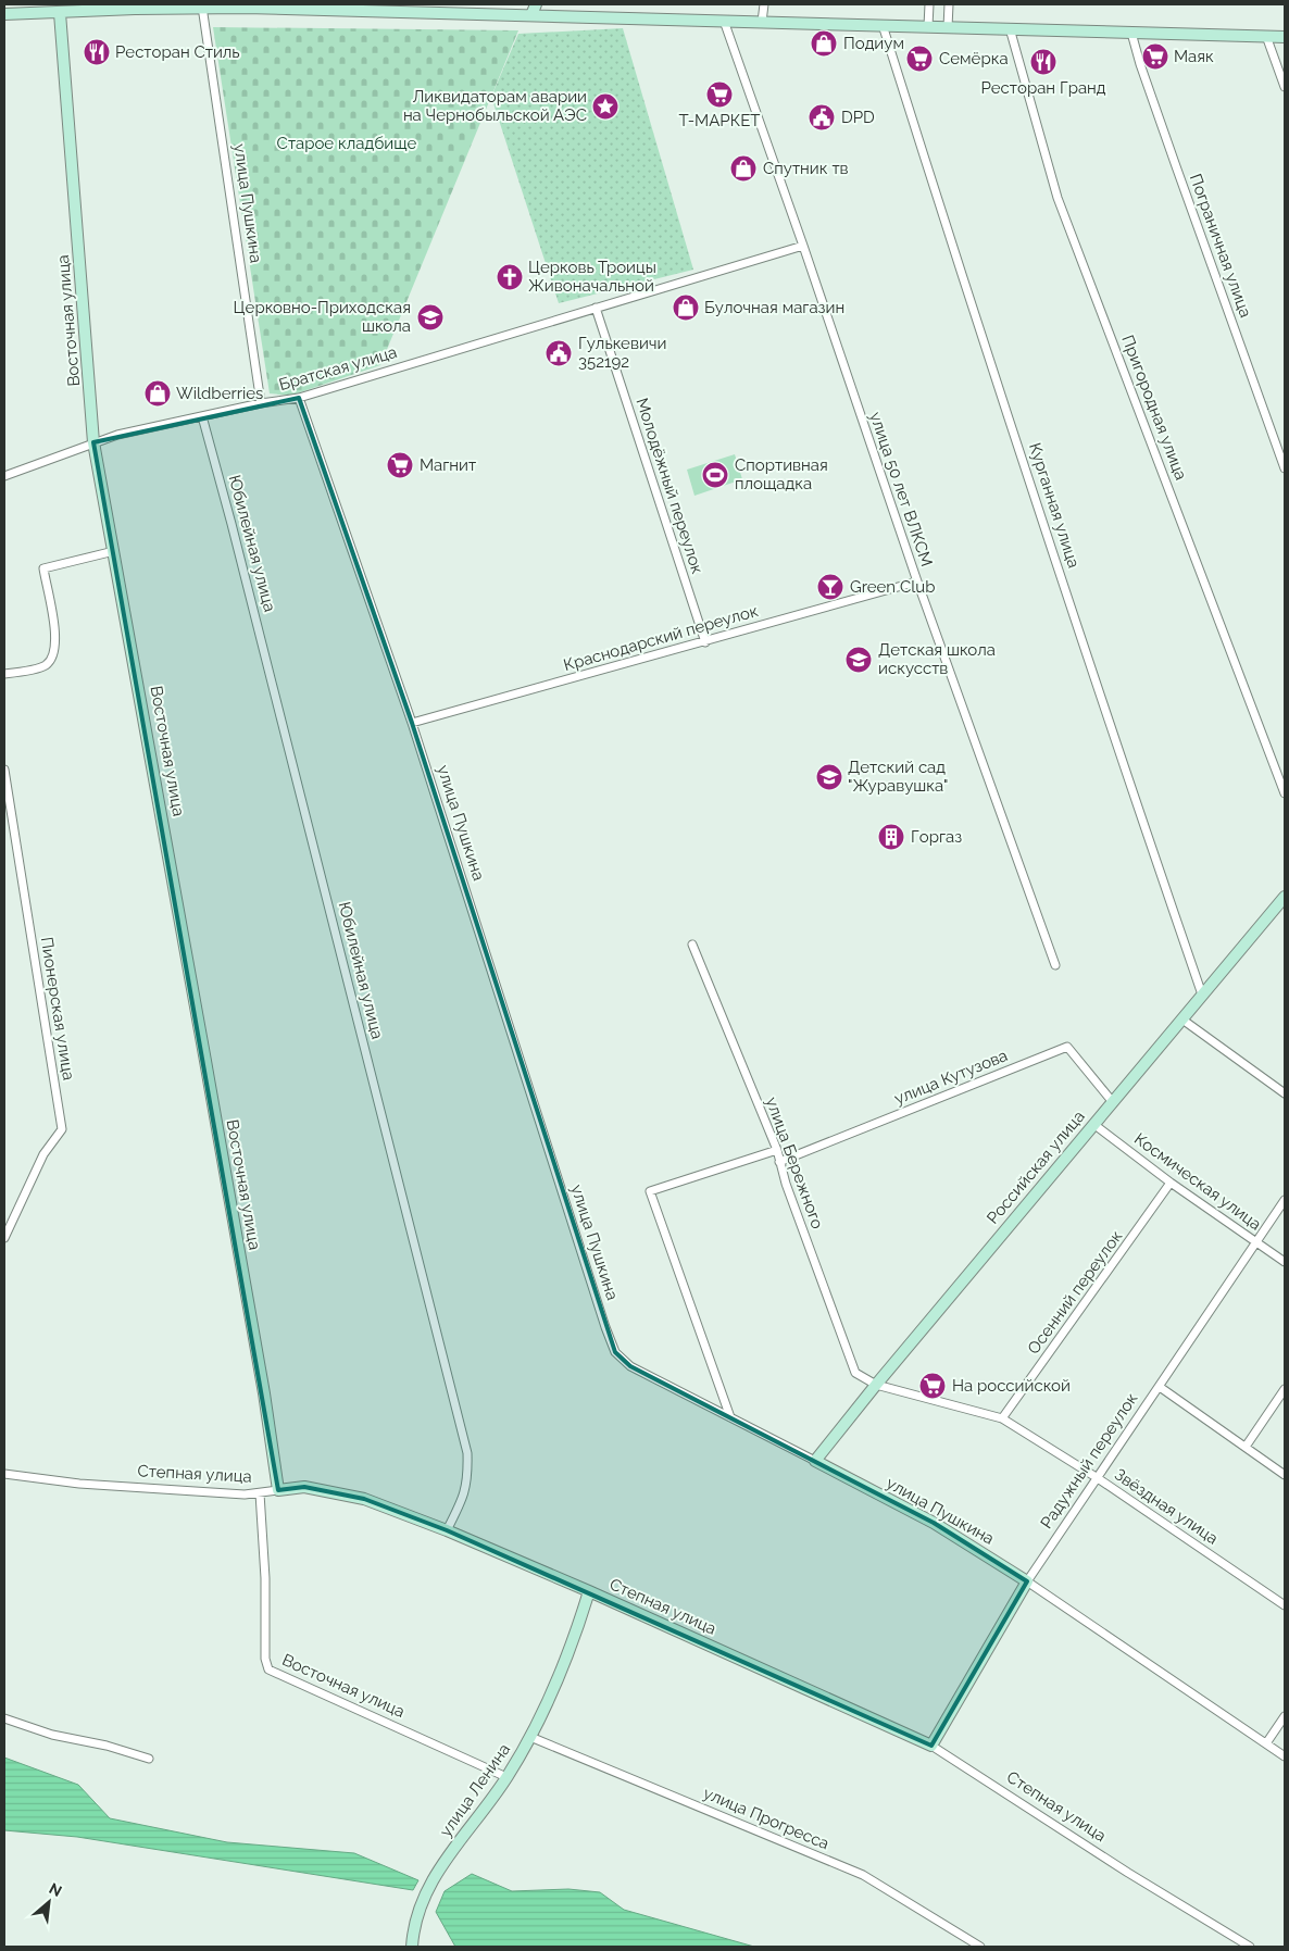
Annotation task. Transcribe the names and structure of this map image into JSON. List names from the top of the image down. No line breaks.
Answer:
{"streets":{"street":["улица Пушкина","Пограничная улица","Восточная улица","Братская улица","Пригородная улица","Молодёжный переулок","улица 50 лет ВЛКСМ","Курганная улица","Юбилейная улица","Краснодарский переулок","Пионерская улица","улица Кутузова","улица Бережного","Российская улица","Космическая улица","Осенний переулок","Радужный переулок","Степная улица","Звёздная улица","улица Ленина","улица Прогресса"]},"crossings":[["улица Пушкина","Братская улица"],["улица Пушкина","Краснодарский переулок"],["улица Пушкина","Российская улица"],["улица Пушкина","Радужный переулок"],["Восточная улица","Братская улица"],["Восточная улица","Степная улица"],["Восточная улица","улица Ленина"],["Братская улица","Молодёжный переулок"],["Братская улица","улица 50 лет ВЛКСМ"],["Братская улица","Юбилейная улица"],["Молодёжный переулок","Краснодарский переулок"],["улица 50 лет ВЛКСМ","Краснодарский переулок"],["Курганная улица","Российская улица"],["Юбилейная улица","Степная улица"],["улица Кутузова","улица Бережного"],["улица Кутузова","Российская улица"],["улица Бережного","Российская улица"],["улица Бережного","Звёздная улица"],["Российская улица","Космическая улица"],["Российская улица","Звёздная улица"],["Космическая улица","Осенний переулок"],["Космическая улица","Радужный переулок"],["Осенний переулок","Звёздная улица"],["Радужный переулок","Степная улица"],["Радужный переулок","Звёздная улица"],["Степная улица","улица Ленина"],["улица Ленина","улица Прогресса"]],"parks":["Старое кладбище"],"places":{"shop":["Подиум","Спутник тв","Булочная магазин","Wildberries"],"restaurant":["Ресторан Стиль","Ресторан Гранд"],"supermarket":["Маяк","Семёрка","Т-МАРКЕТ","Магнит","На российской"],"place":["Ликвидаторам аварии на Чернобыльской АЭС"],"public building":["DPD","Гулькевичи 352192"],"church":["Церковь Троицы Живоначальной"],"school or university":["Церковно-Приходская школа","Детская школа искусств","Детский сад \"Журавушка\""],"sports":["Спортивная площадка"],"bar":["Green Club"],"building":["Горгаз"]},"north":"top right"}
